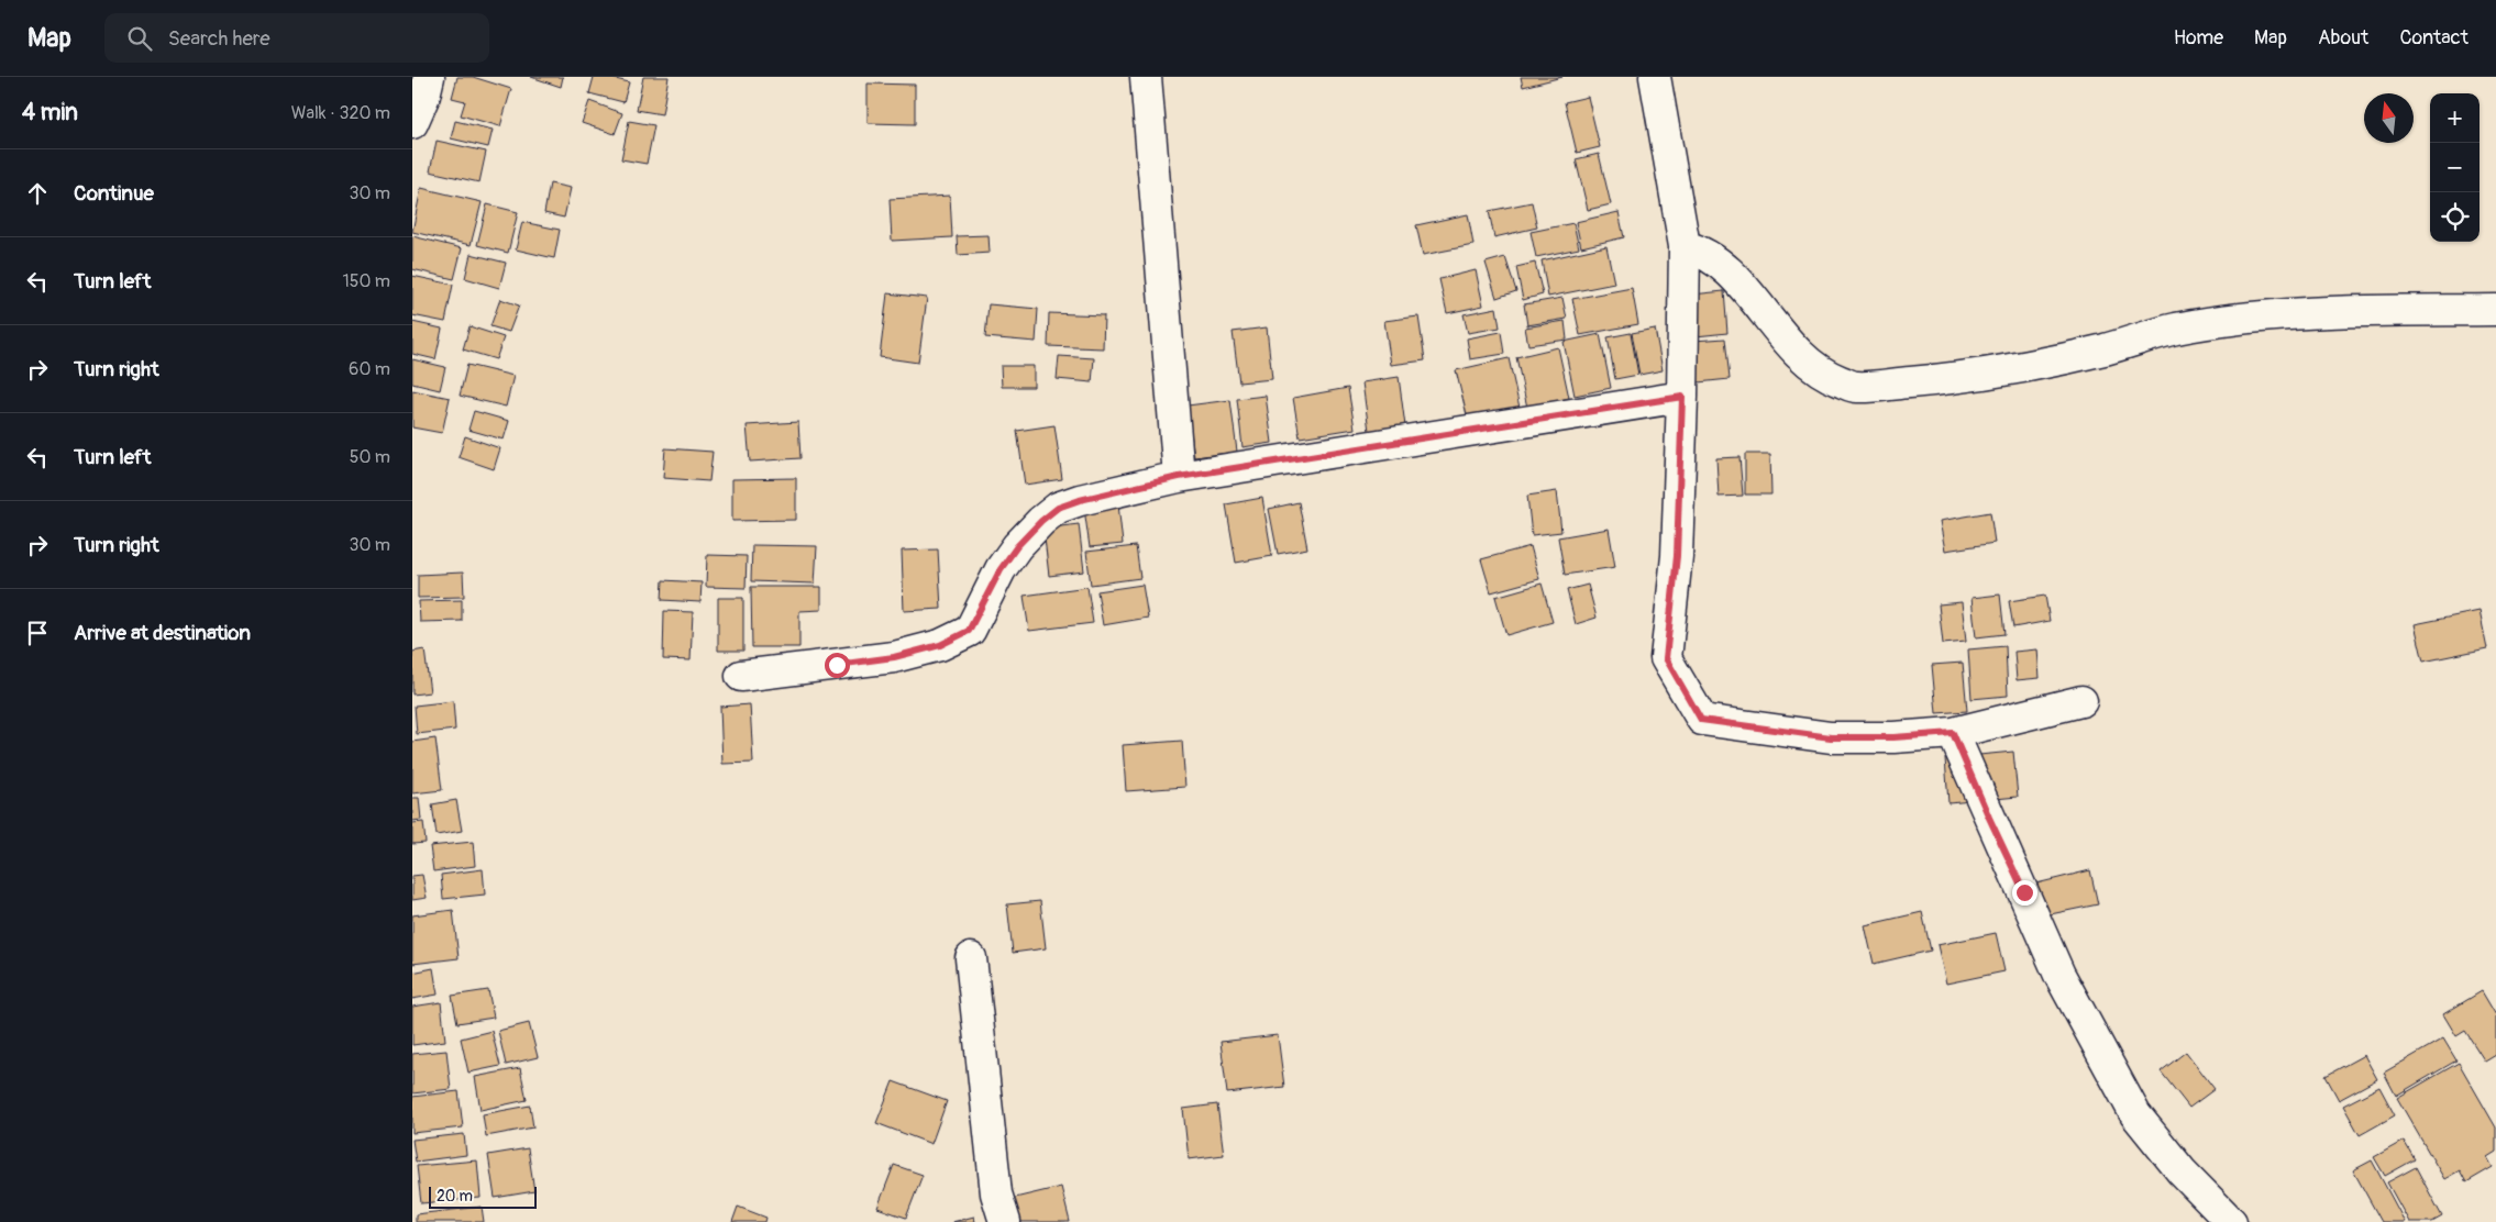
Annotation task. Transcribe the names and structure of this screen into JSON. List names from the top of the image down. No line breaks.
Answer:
{"scale_bar":"20 m","north":"top","page":{"header":"Map","search":"Search here","nav":["Home","Map","About","Contact"],"heading":["4 min","Walk · 320 m"],"map_buttons":["+","−"],"list":[["Continue","30 m"],["Turn left","150 m"],["Turn right","60 m"],["Turn left","50 m"],["Turn right","30 m"],"Arrive at destination"],"scale":"20 m"}}
